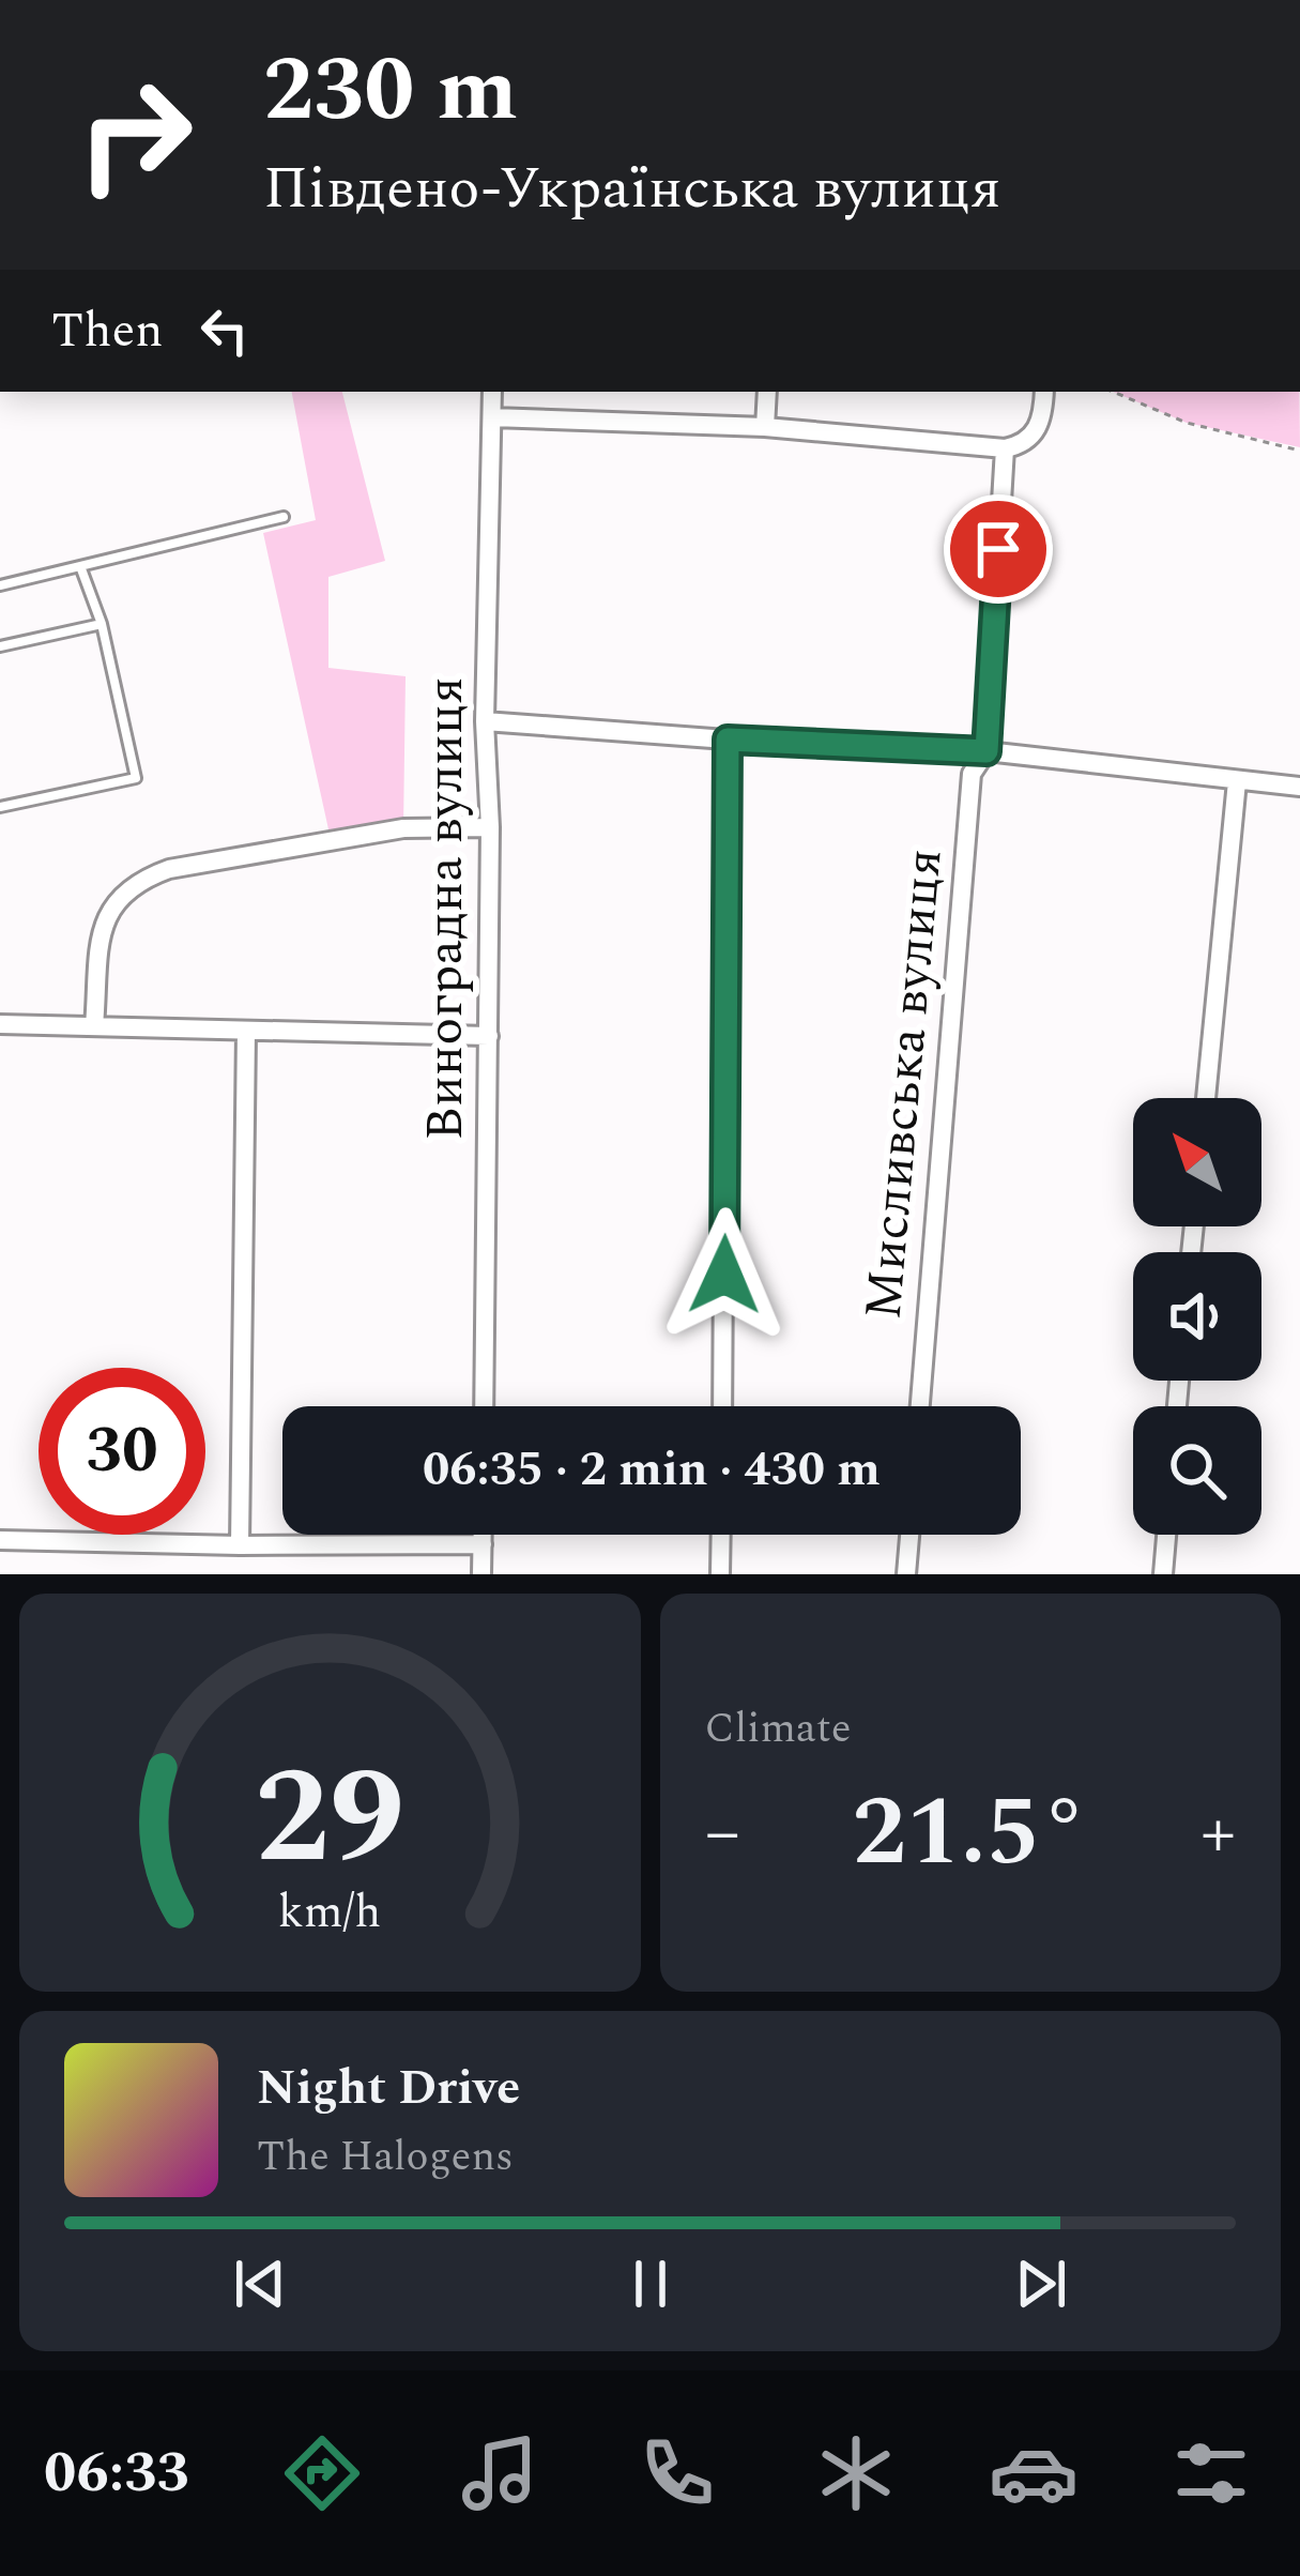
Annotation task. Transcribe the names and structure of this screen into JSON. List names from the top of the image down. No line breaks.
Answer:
{"streets":{"street":["Виноградна вулиця","Мисливська вулиця"]},"north":"top left","page":{"turn":["230 m","Південо-Українська вулиця"],"then":"Then","limit":"30","trip":"06:35 · 2 min · 430 m","tile":"Climate","heat":["−","21.5°","+"],"song":["Night Drive","The Halogens"],"tabs":"06:33","gauge":["29","km/h"]}}
